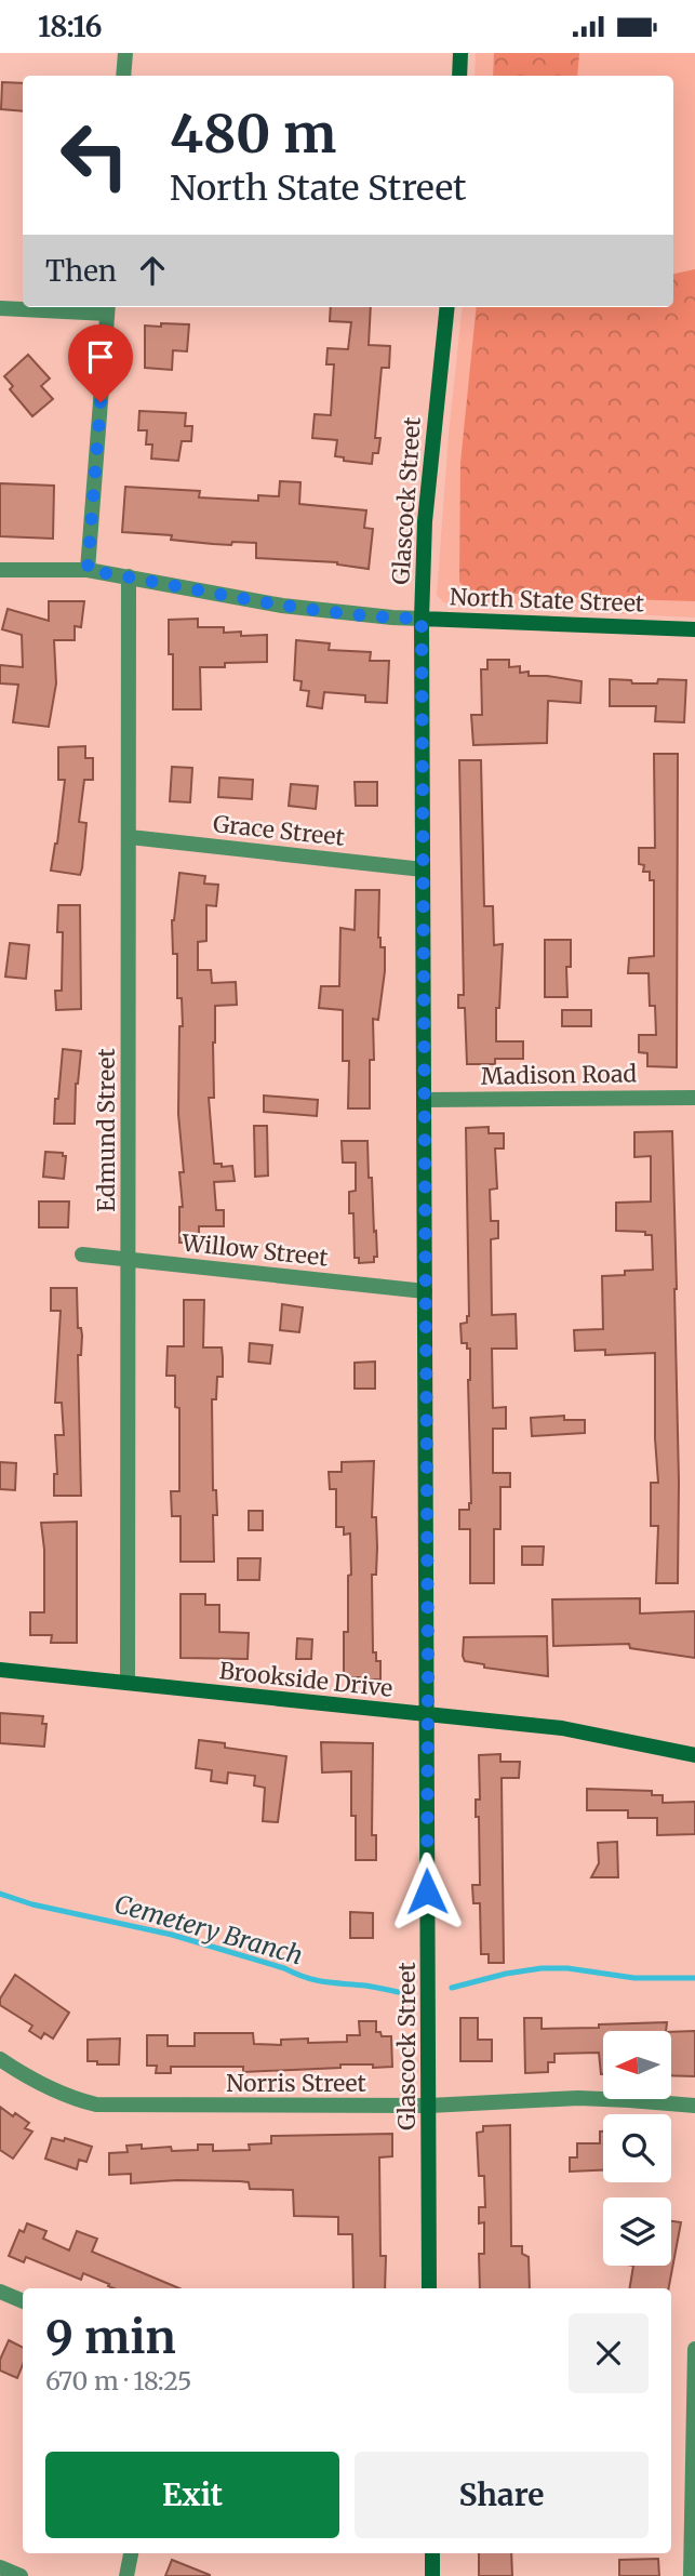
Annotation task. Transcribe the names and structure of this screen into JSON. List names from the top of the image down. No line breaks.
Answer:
{"streets":{"street":["Glascock Street","North State Street","Grace Street","Madison Road","Edmund Street","Willow Street","Brookside Drive","Norris Street"]},"crossings":[["Glascock Street","North State Street"],["Glascock Street","Grace Street"],["Glascock Street","Madison Road"],["Glascock Street","Willow Street"],["Glascock Street","Brookside Drive"],["Glascock Street","Norris Street"],["North State Street","Edmund Street"],["Grace Street","Edmund Street"],["Edmund Street","Willow Street"],["Edmund Street","Brookside Drive"]],"water":["Cemetery Branch"],"north":"left","page":{"status":"18:16","turn":["480 m","North State Street"],"then":"Then","heading":["9 min","670 m · 18:25"],"buttons":["Exit","Share"]}}
